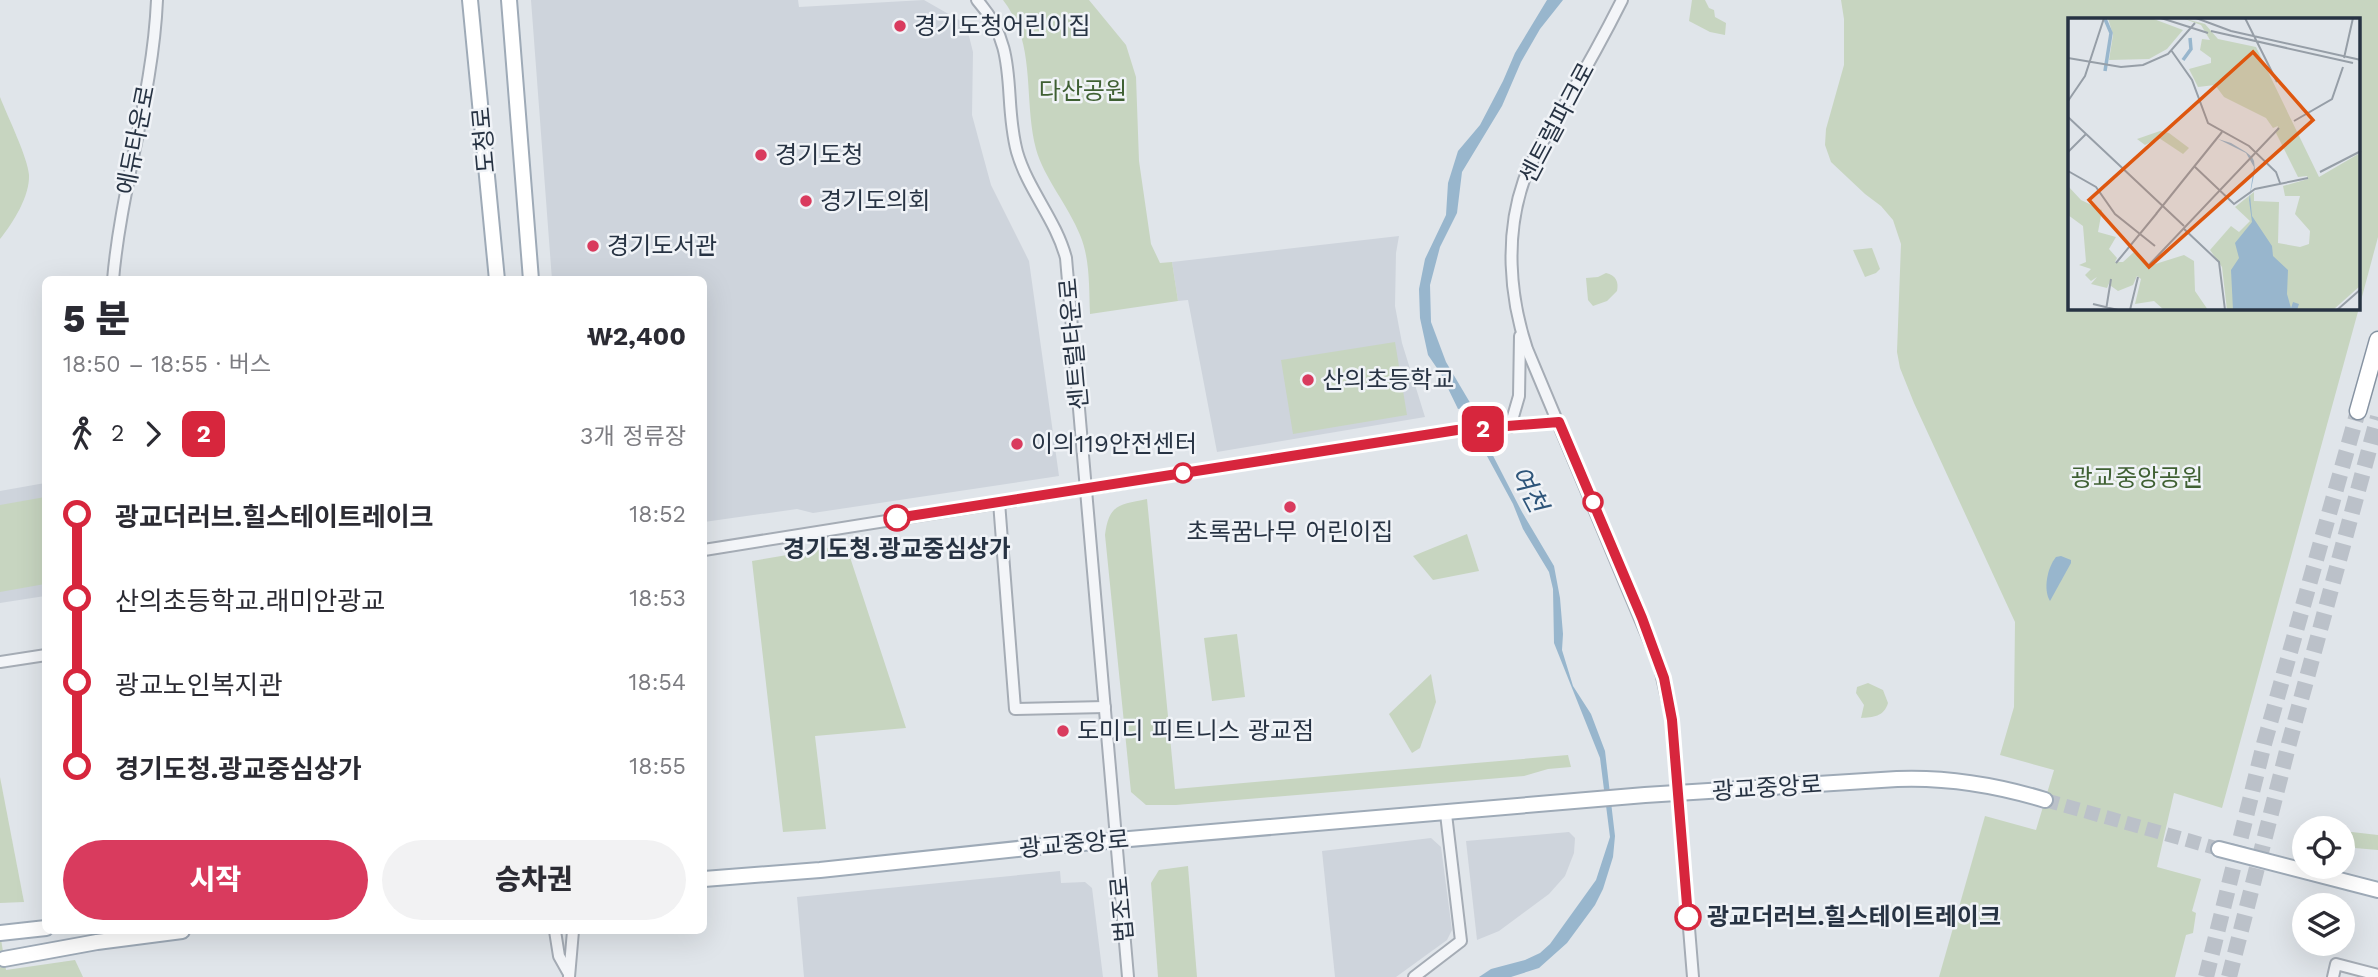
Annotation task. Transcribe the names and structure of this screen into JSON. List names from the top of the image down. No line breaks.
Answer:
{"streets":{"main road":["도청로","광교중앙로"],"street":["센트럴파크로","에듀타운로","센트럴타운로","법조로"]},"crossings":[["센트럴파크로","광교중앙로"],["센트럴타운로","광교중앙로"],["센트럴타운로","법조로"],["광교중앙로","법조로"]],"water":["여천"],"parks":["다산공원","광교중앙공원"],"places":["경기도청어린이집","경기도청","경기도의회","경기도서관","산의초등학교","이의119안전센터","초록꿈나무 어린이집","경기도청.광교중심상가","도미디 피트니스 광교점","광교더러브.힐스테이트레이크"],"lines":["bus line 2"],"page":{"on_map":"2","heading":["5 분","18:50 – 18:55 · 버스","₩2,400"],"legs":["2","2","3개 정류장"],"list":[{"name":"광교더러브.힐스테이트레이크","value":"18:52"},{"name":"산의초등학교.래미안광교","value":"18:53"},{"name":"광교노인복지관","value":"18:54"},{"name":"경기도청.광교중심상가","value":"18:55"}],"buttons":["시작","승차권"]}}
